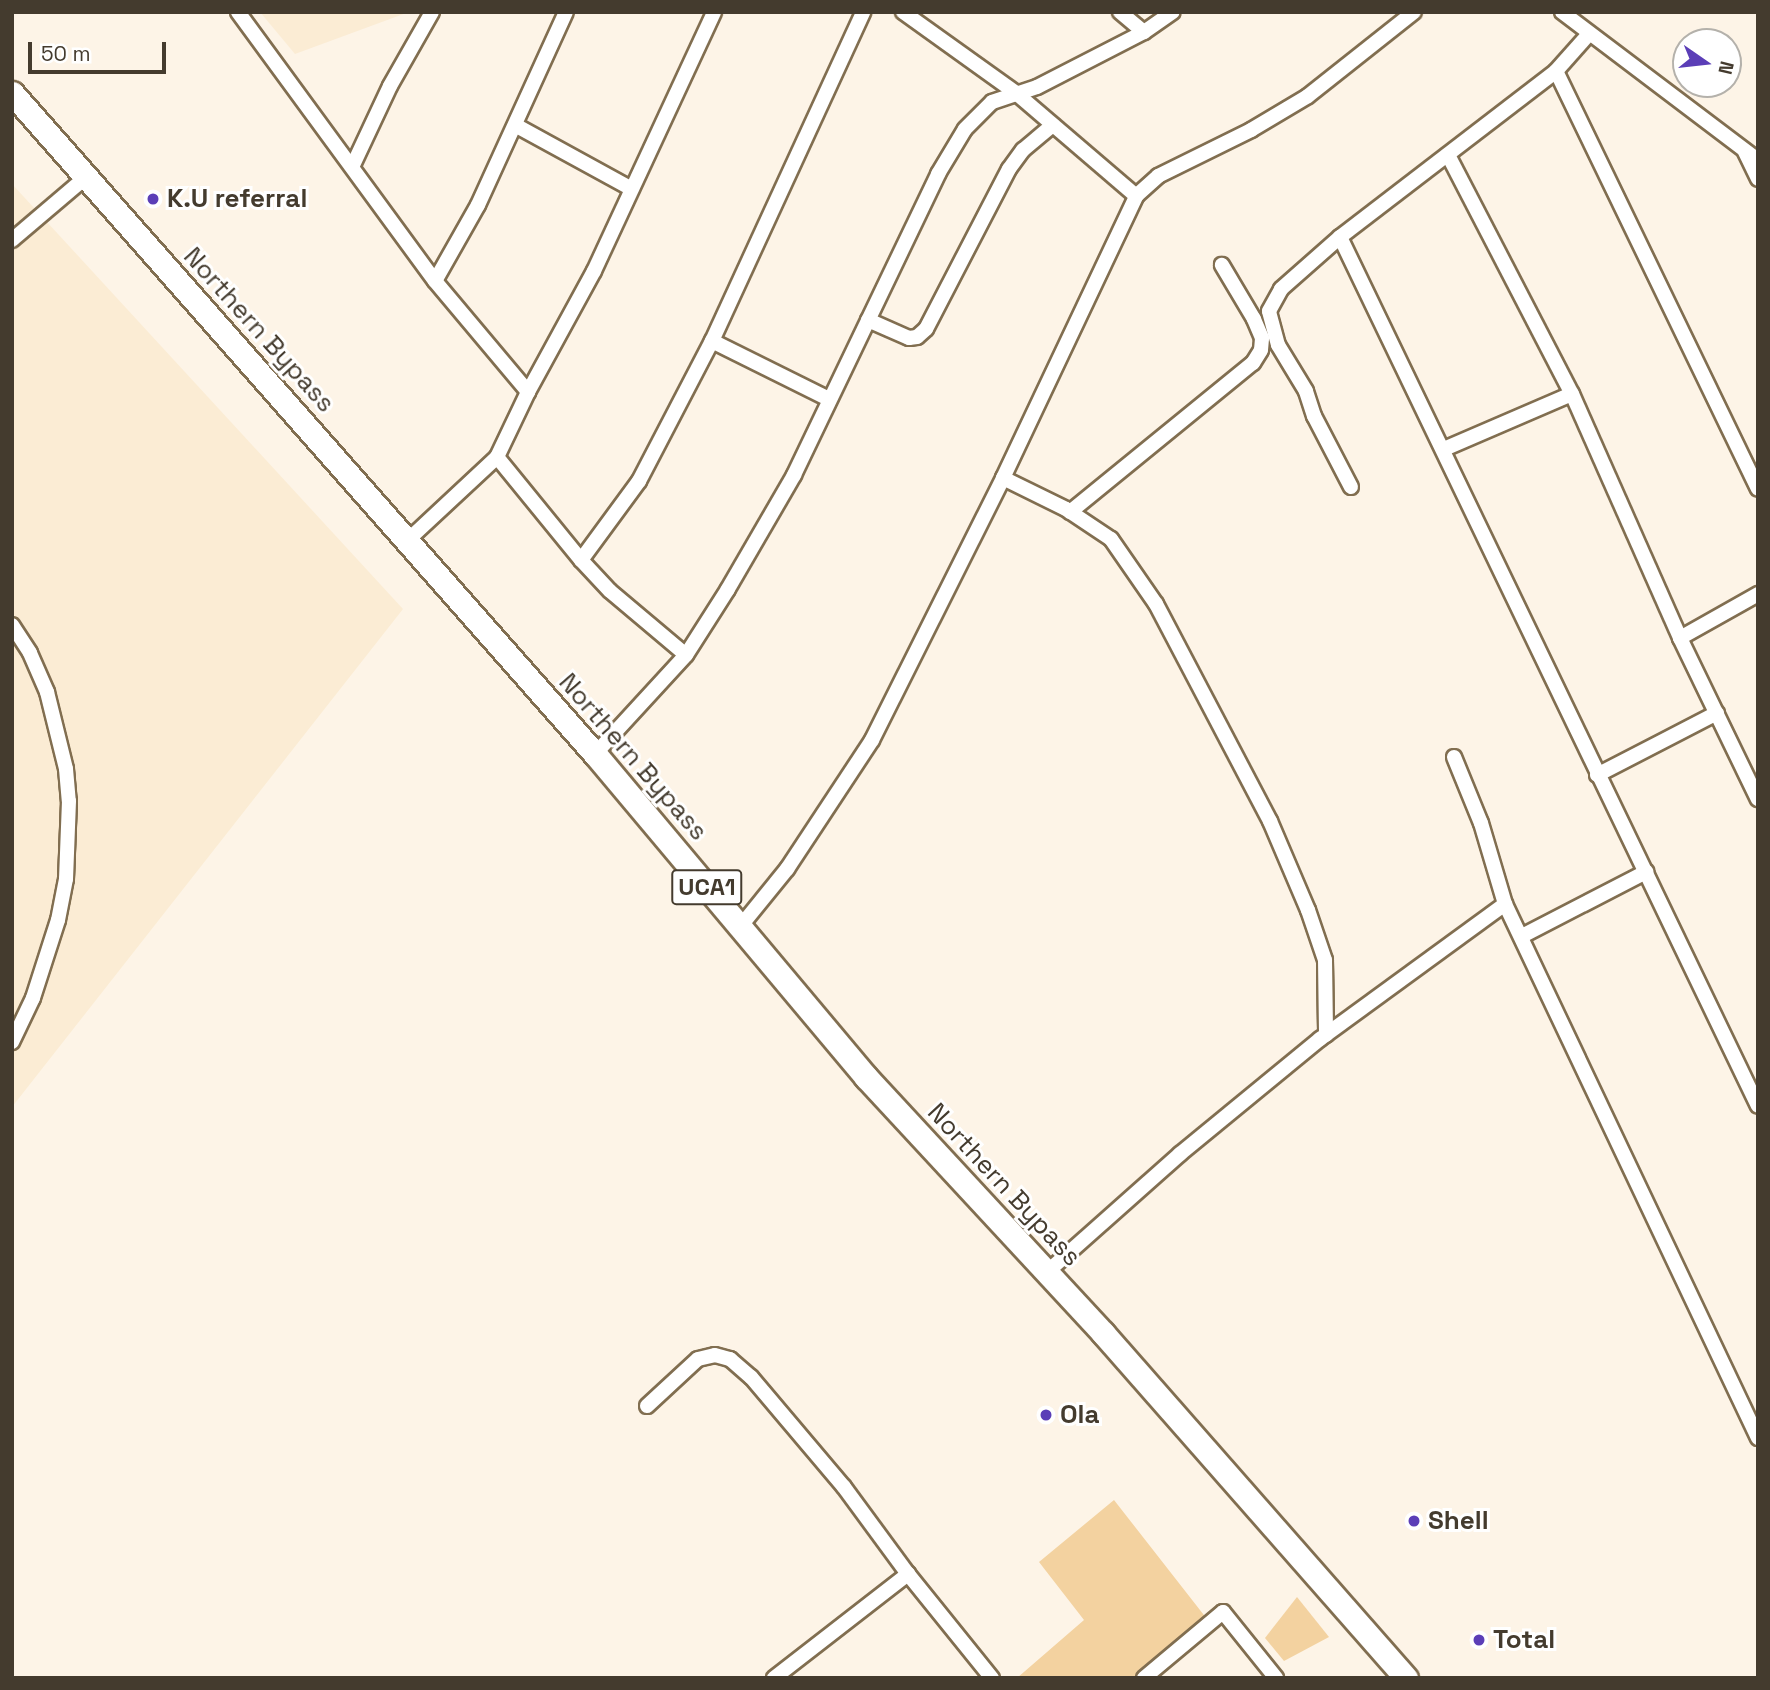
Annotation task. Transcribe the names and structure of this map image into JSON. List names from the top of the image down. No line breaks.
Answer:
{"streets":{"main road":["Northern Bypass","UCA1"]},"places":["K.U referral","Ola","Shell","Total"],"scale_bar":"50 m","north":"right"}
